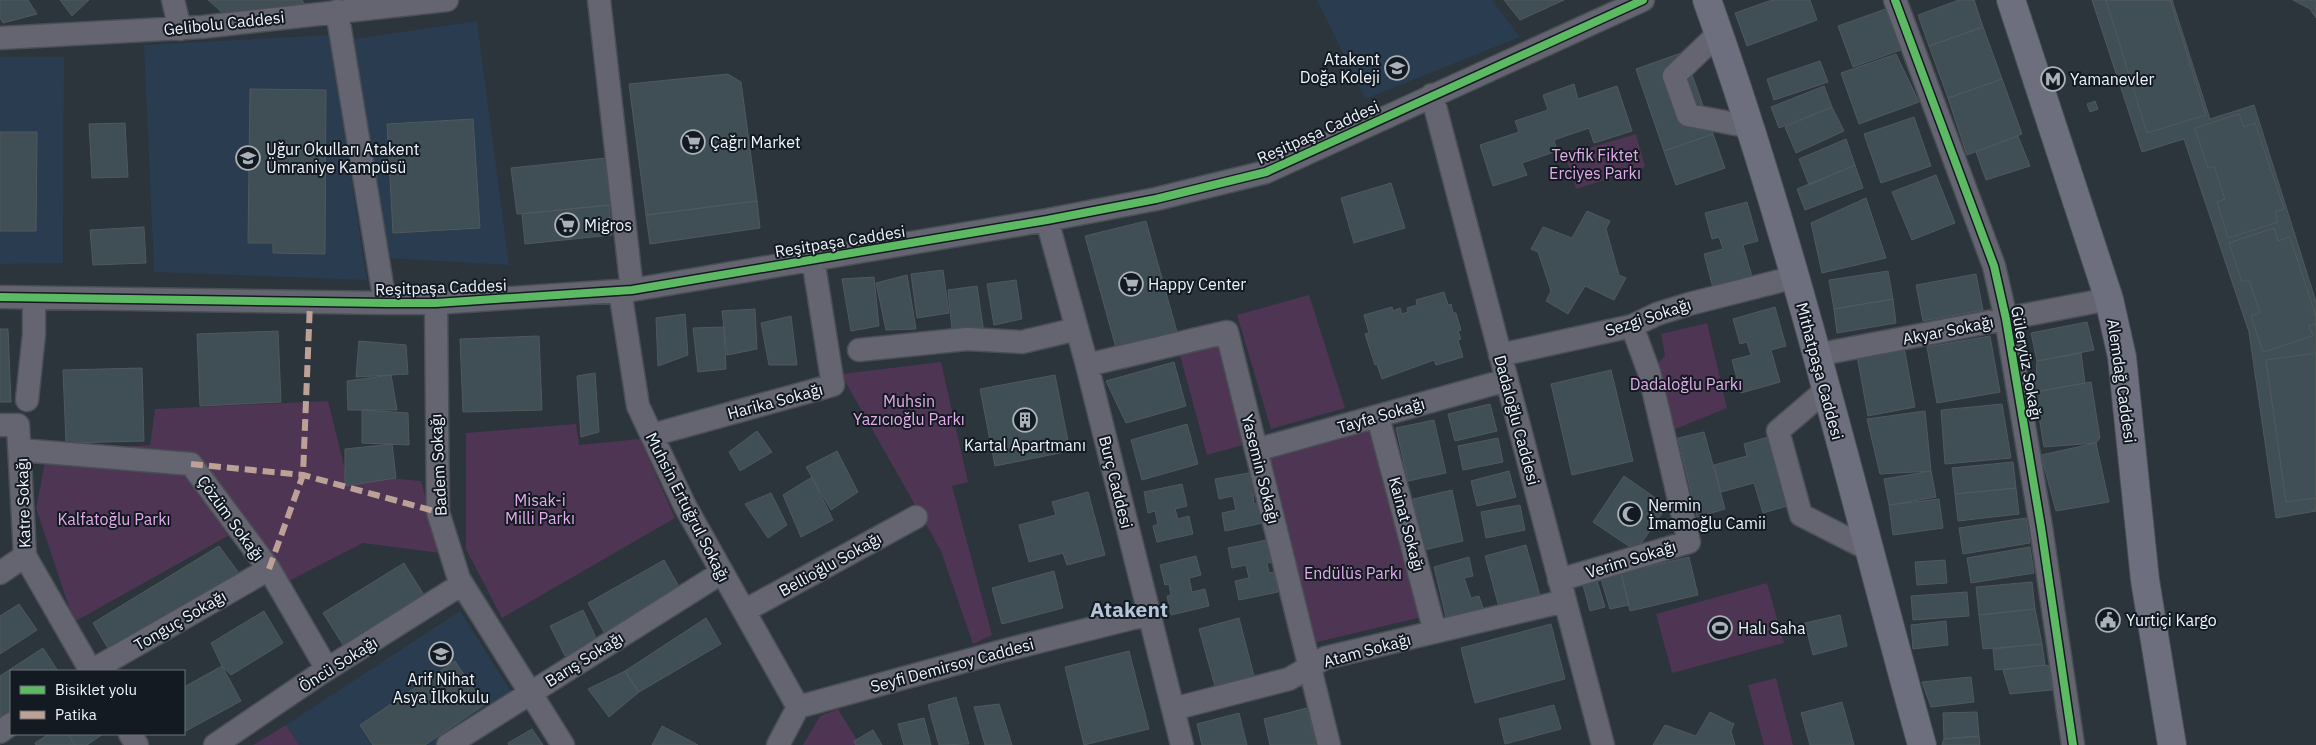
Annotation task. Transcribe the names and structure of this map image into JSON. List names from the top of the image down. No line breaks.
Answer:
{"streets":{"main road":["Mithatpaşa Caddesi","Alemdağ Caddesi"],"street":["Gelibolu Caddesi","Reşitpaşa Caddesi","Sezgi Sokağı","Akyar Sokağı","Güleryüz Sokağı","Harika Sokağı","Tayfa Sokağı","Dadaloğlu Caddesi","Badem Sokağı","Yasemin Sokağı","Burç Caddesi","Katre Sokağı","Muhsin Ertuğrul Sokağı","Çözüm Sokağı","Kainat Sokağı","Verim Sokağı","Bellioğlu Sokağı","Tonguç Sokağı","Atam Sokağı","Barış Sokağı","Öncü Sokağı","Seyfi Demirsoy Caddesi"]},"crossings":[["Reşitpaşa Caddesi","Harika Sokağı"],["Reşitpaşa Caddesi","Dadaloğlu Caddesi"],["Reşitpaşa Caddesi","Badem Sokağı"],["Reşitpaşa Caddesi","Burç Caddesi"],["Reşitpaşa Caddesi","Muhsin Ertuğrul Sokağı"],["Sezgi Sokağı","Mithatpaşa Caddesi"],["Sezgi Sokağı","Dadaloğlu Caddesi"],["Sezgi Sokağı","Verim Sokağı"],["Akyar Sokağı","Güleryüz Sokağı"],["Akyar Sokağı","Mithatpaşa Caddesi"],["Akyar Sokağı","Alemdağ Caddesi"],["Harika Sokağı","Muhsin Ertuğrul Sokağı"],["Tayfa Sokağı","Dadaloğlu Caddesi"],["Tayfa Sokağı","Yasemin Sokağı"],["Tayfa Sokağı","Kainat Sokağı"],["Dadaloğlu Caddesi","Verim Sokağı"],["Dadaloğlu Caddesi","Atam Sokağı"],["Badem Sokağı","Barış Sokağı"],["Badem Sokağı","Öncü Sokağı"],["Yasemin Sokağı","Burç Caddesi"],["Yasemin Sokağı","Atam Sokağı"],["Burç Caddesi","Atam Sokağı"],["Burç Caddesi","Seyfi Demirsoy Caddesi"],["Katre Sokağı","Çözüm Sokağı"],["Muhsin Ertuğrul Sokağı","Bellioğlu Sokağı"],["Muhsin Ertuğrul Sokağı","Barış Sokağı"],["Muhsin Ertuğrul Sokağı","Seyfi Demirsoy Caddesi"],["Çözüm Sokağı","Tonguç Sokağı"],["Çözüm Sokağı","Öncü Sokağı"],["Kainat Sokağı","Atam Sokağı"],["Verim Sokağı","Atam Sokağı"]],"districts":["Atakent"],"parks":["Tevfik Fiktet Erciyes Parkı","Dadaloğlu Parkı","Muhsin Yazıcıoğlu Parkı","Misak-i Milli Parkı","Kalfatoğlu Parkı","Endülüs Parkı"],"places":{"school or university":["Atakent Doğa Koleji","Uğur Okulları Atakent Ümraniye Kampüsü","Arif Nihat Asya İlkokulu"],"metro station":["Yamanevler"],"supermarket":["Çağrı Market","Migros","Happy Center"],"building":["Kartal Apartmanı"],"mosque":["Nermin İmamoğlu Camii"],"public building":["Yurtiçi Kargo"],"sports":["Halı Saha"]},"legend":["Bisiklet yolu","Patika"]}
